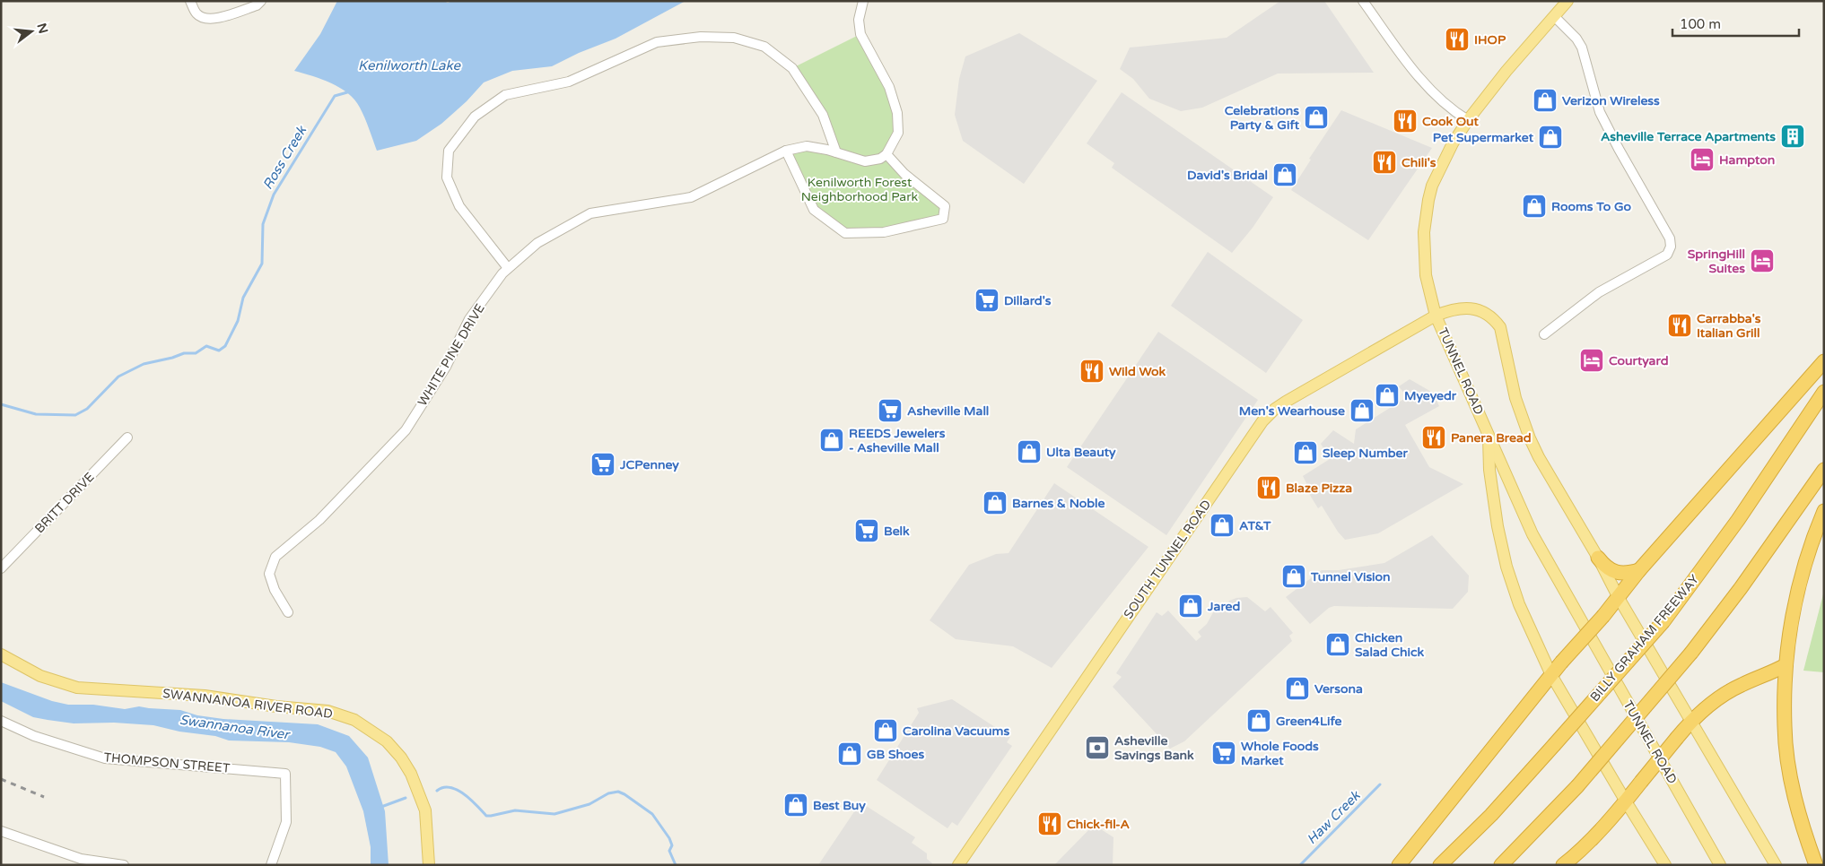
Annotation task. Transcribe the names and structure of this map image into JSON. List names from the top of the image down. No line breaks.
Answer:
{"streets":{"highway":["BILLY GRAHAM FREEWAY"],"main road":["TUNNEL ROAD","SOUTH TUNNEL ROAD","SWANNANOA RIVER ROAD"],"street":["WHITE PINE DRIVE","BRITT DRIVE","THOMPSON STREET"]},"crossings":[["TUNNEL ROAD","SOUTH TUNNEL ROAD"]],"water":["Kenilworth Lake","Ross Creek","Swannanoa River","Haw Creek"],"parks":["Kenilworth Forest Neighborhood Park"],"places":{"restaurant":["IHOP","Cook Out","Chili's","Carrabba's Italian Grill","Wild Wok","Panera Bread","Blaze Pizza","Chick-fil-A"],"shop":["Verizon Wireless","Celebrations Party & Gift","Pet Supermarket","David's Bridal","Rooms To Go","Myeyedr","Men's Wearhouse","REEDS Jewelers - Asheville Mall","Ulta Beauty","Sleep Number","Barnes & Noble","AT&T","Tunnel Vision","Jared","Chicken Salad Chick","Versona","Green4Life","Carolina Vacuums","GB Shoes","Best Buy"],"building":["Asheville Terrace Apartments"],"hotel":["Hampton","SpringHill Suites","Courtyard"],"supermarket":["Dillard's","Asheville Mall","JCPenney","Belk","Whole Foods Market"],"bank":["Asheville Savings Bank"]},"scale_bar":"100 m","north":"right"}
